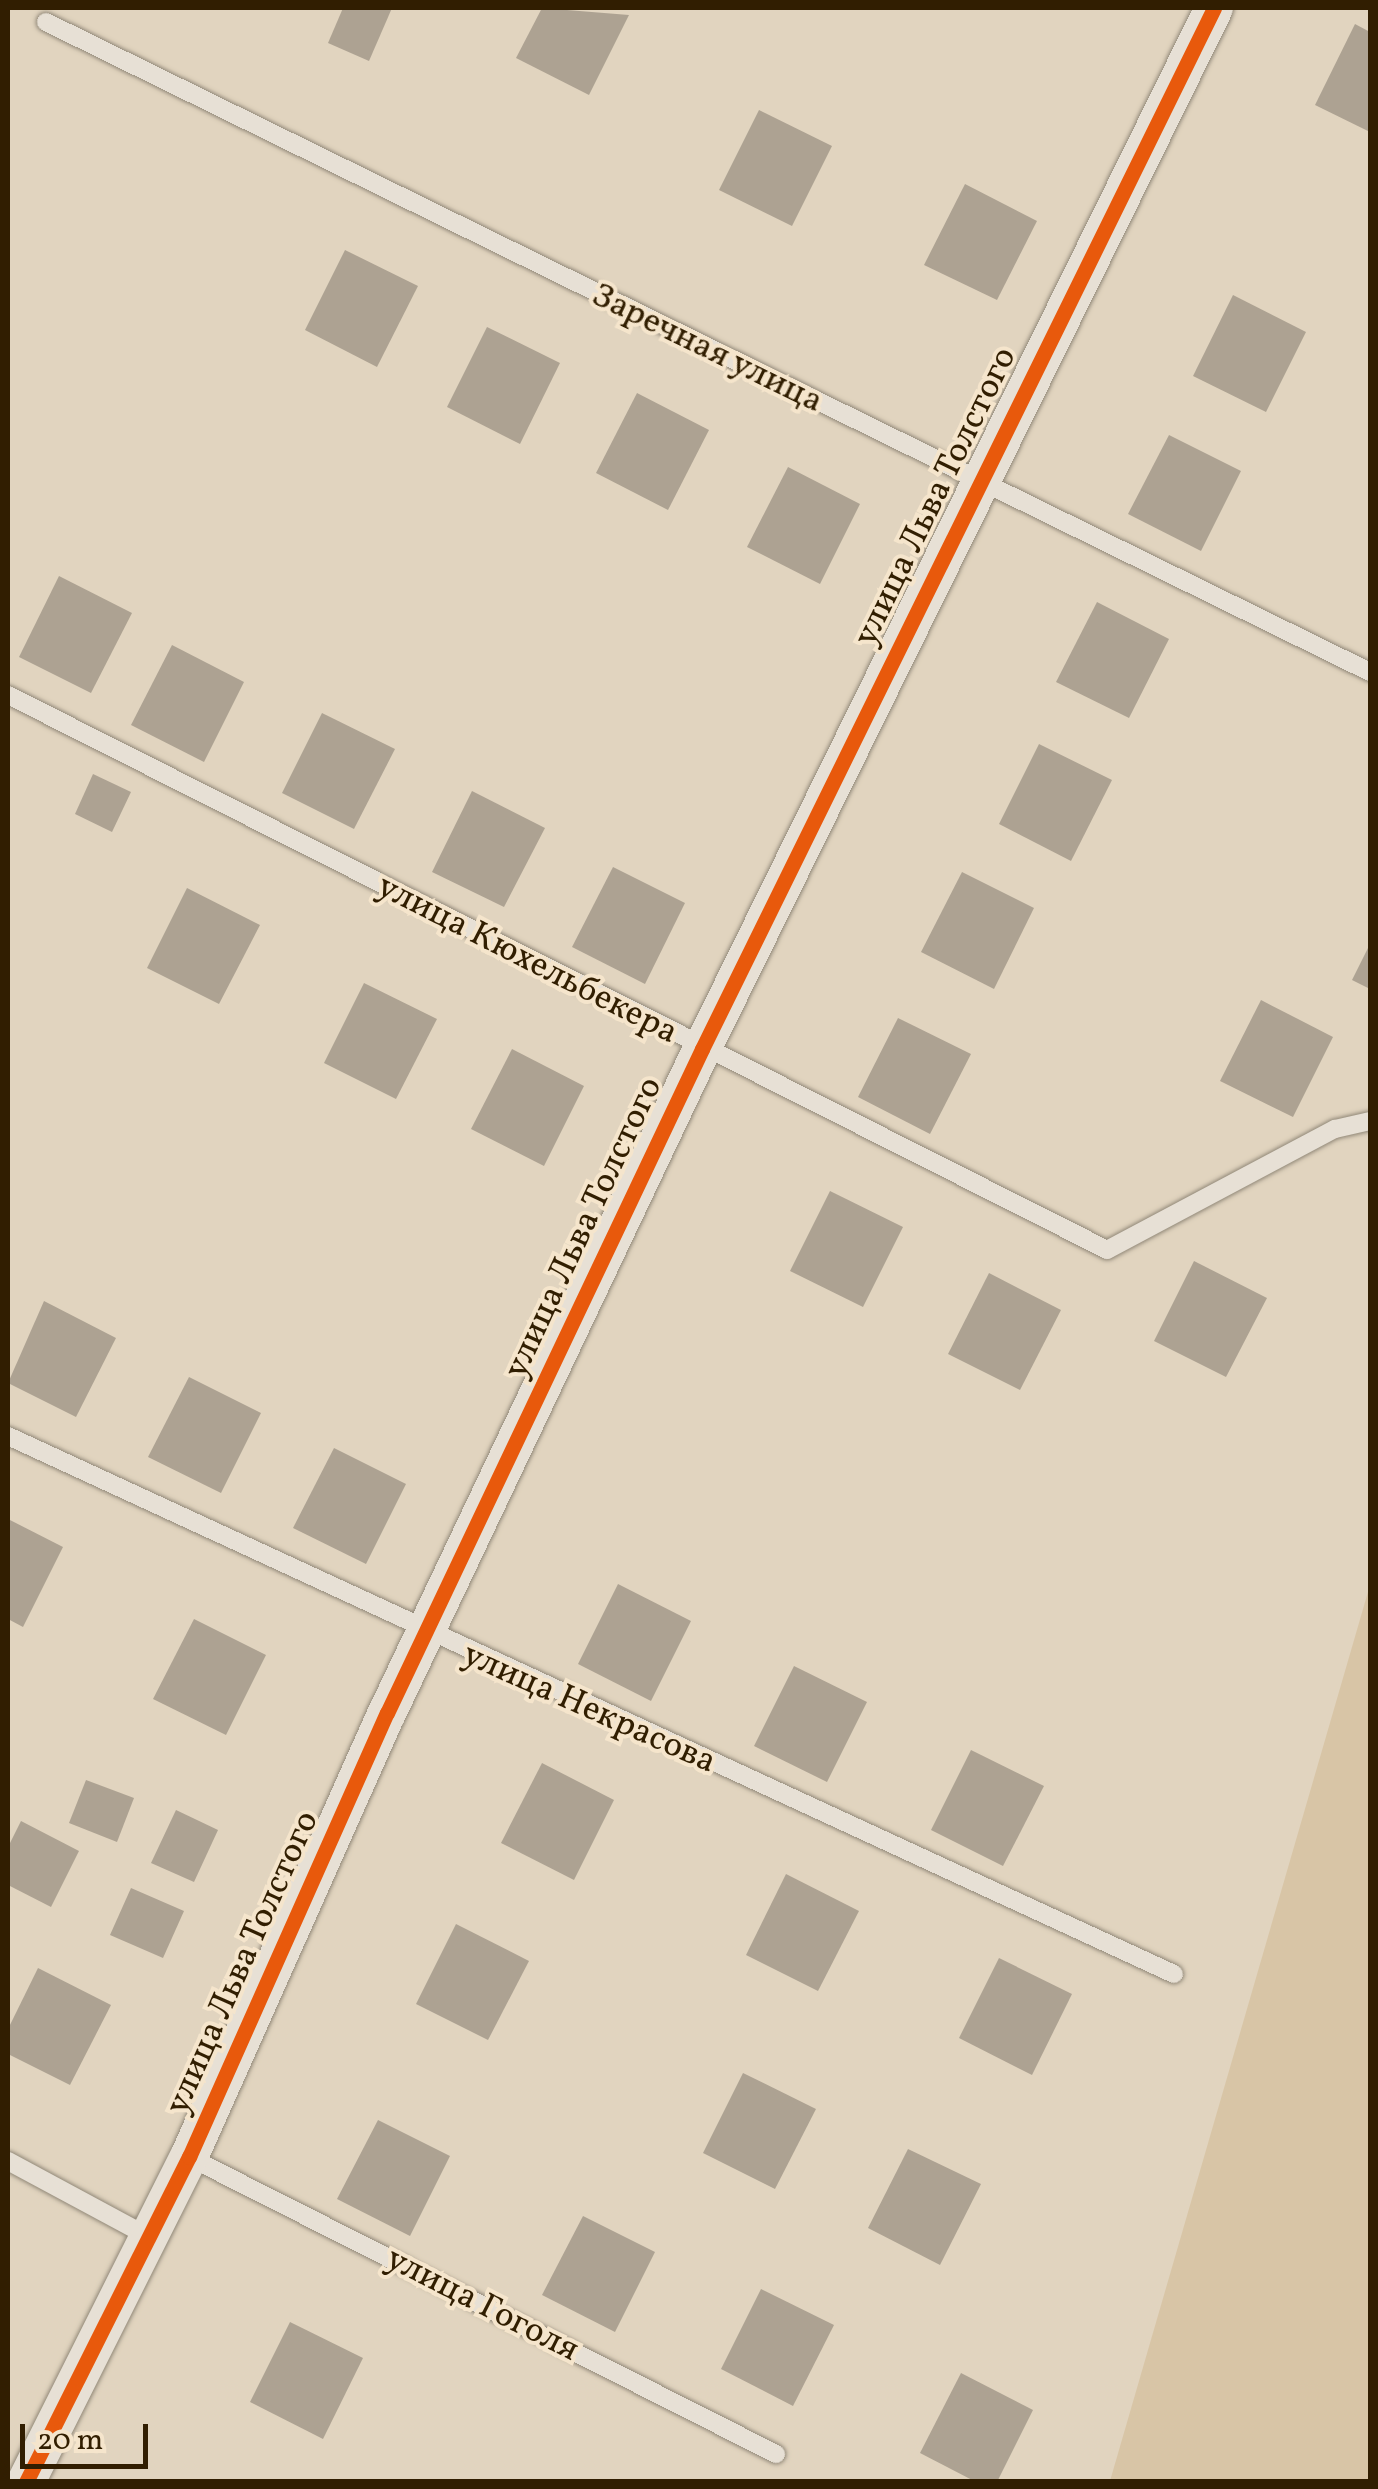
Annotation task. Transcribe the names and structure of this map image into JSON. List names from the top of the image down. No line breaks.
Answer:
{"streets":{"street":["улица Льва Толстого"],"lane":["Заречная улица","улица Кюхельбекера","улица Некрасова","улица Гоголя"]},"crossings":[["Заречная улица","улица Льва Толстого"],["улица Льва Толстого","улица Кюхельбекера"],["улица Льва Толстого","улица Некрасова"],["улица Льва Толстого","улица Гоголя"]],"scale_bar":"20 m"}
